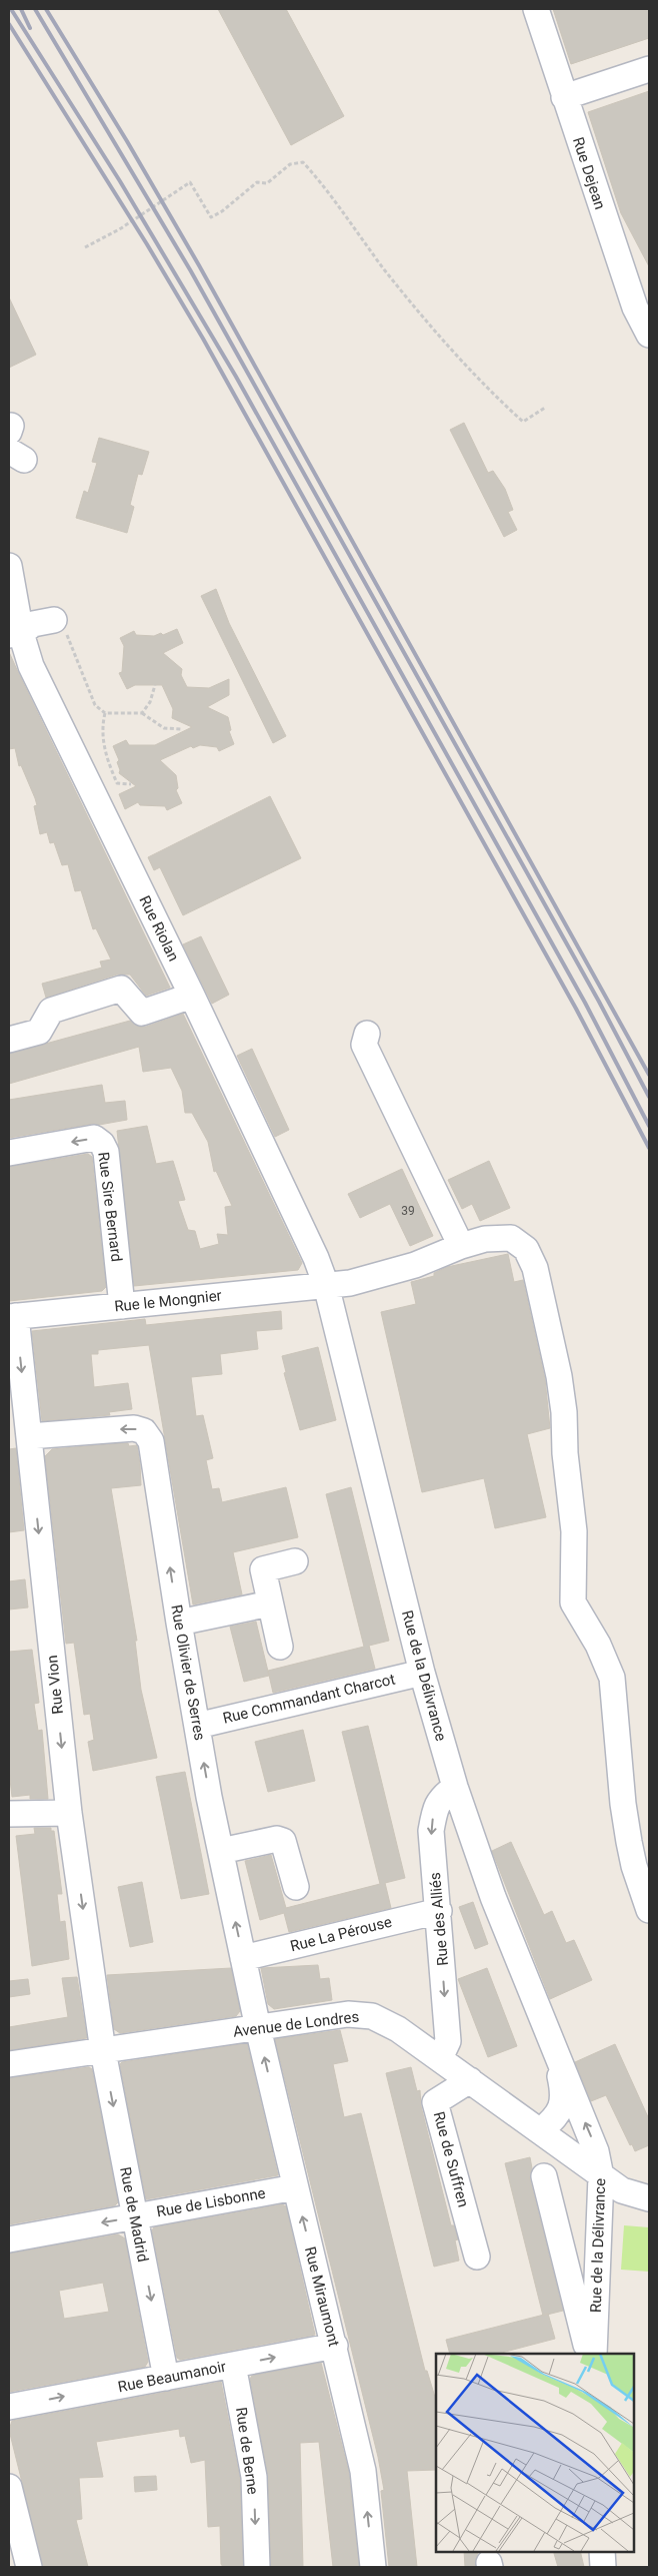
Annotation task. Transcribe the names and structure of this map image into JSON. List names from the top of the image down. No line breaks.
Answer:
{"streets":{"street":["Rue Dejean","Rue Riolan","Rue Sire Bernard","Rue le Mongnier","Rue Olivier de Serres","Rue de la Délivrance","Rue Vion","Rue Commandant Charcot","Rue des Alliés","Rue La Pérouse","Avenue de Londres","Rue de Suffren","Rue de Lisbonne","Rue de Madrid","Rue Miraumont","Rue Beaumanoir","Rue de Berne"]},"crossings":[["Rue Riolan","Rue le Mongnier"],["Rue Riolan","Rue de la Délivrance"],["Rue Sire Bernard","Rue le Mongnier"],["Rue le Mongnier","Rue de la Délivrance"],["Rue le Mongnier","Rue Vion"],["Rue Olivier de Serres","Rue Vion"],["Rue Olivier de Serres","Rue Commandant Charcot"],["Rue Olivier de Serres","Rue La Pérouse"],["Rue Olivier de Serres","Avenue de Londres"],["Rue Olivier de Serres","Rue Miraumont"],["Rue de la Délivrance","Rue Commandant Charcot"],["Rue de la Délivrance","Rue des Alliés"],["Rue de la Délivrance","Avenue de Londres"],["Rue Vion","Avenue de Londres"],["Rue Vion","Rue de Madrid"],["Rue des Alliés","Rue La Pérouse"],["Rue des Alliés","Avenue de Londres"],["Avenue de Londres","Rue de Suffren"],["Avenue de Londres","Rue de Madrid"],["Avenue de Londres","Rue Miraumont"],["Rue de Lisbonne","Rue de Madrid"],["Rue de Lisbonne","Rue Miraumont"],["Rue de Madrid","Rue Beaumanoir"],["Rue Miraumont","Rue Beaumanoir"],["Rue Beaumanoir","Rue de Berne"]],"one_way":["Rue Olivier de Serres","Rue Vion","Rue des Alliés","Rue de Lisbonne","Rue de Madrid","Rue Miraumont","Rue Beaumanoir","Rue de Berne"],"house_numbers":["39"]}
